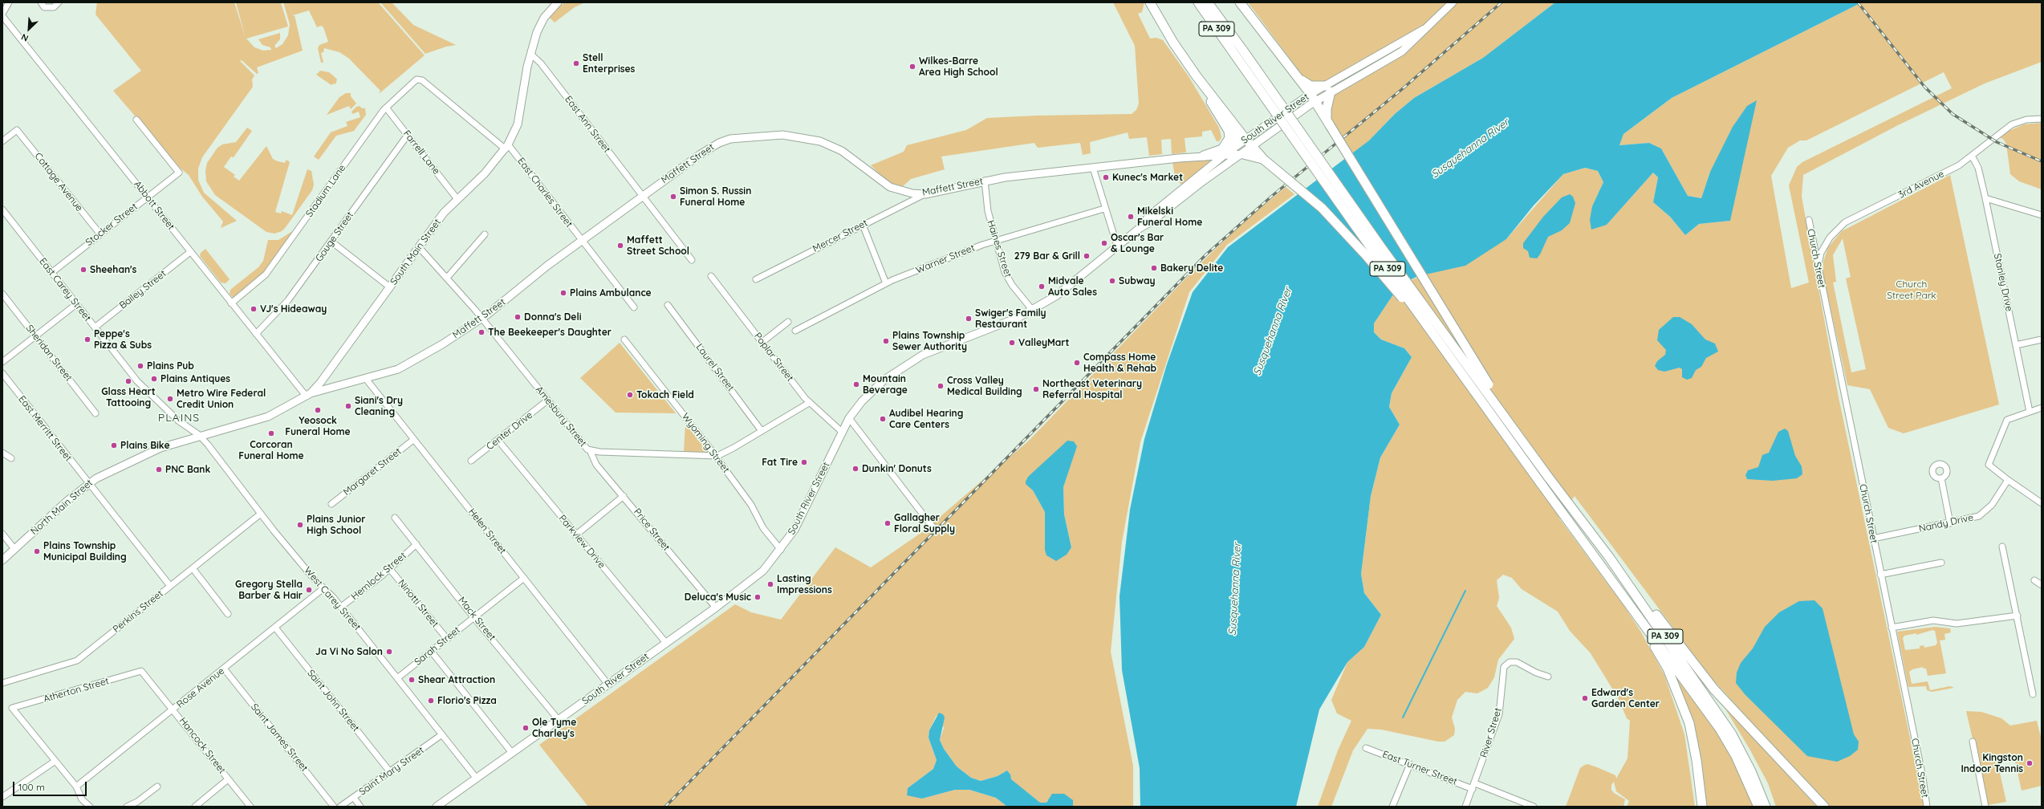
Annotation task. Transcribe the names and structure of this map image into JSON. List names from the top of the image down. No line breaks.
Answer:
{"streets":{"highway":["PA 309"],"main road":["South River Street","Maffett Street","South Main Street","North Main Street"],"street":["East Ann Street","Farrell Lane","Cottage Avenue","3rd Avenue","Stadium Lane","East Charles Street","Abbott Street","Stocker Street","Mercer Street","Gouge Street","Haines Street","Church Street","Warner Street","Stanley Drive","East Carey Street","Bailey Street","Sheridan Street","Poplar Street","Laurel Street","Amesbury Street","East Merritt Street","Center Drive","Wyoming Street","Margaret Street","Nandy Drive","Price Street","Helen Street","Parkview Drive","Hemlock Street","West Carey Street","Ninotti Street","Perkins Street","Mack Street","Sarah Street","Rose Avenue","Atherton Street","Saint John Street","River Street","Saint James Street","Hancock Street","East Turner Street","Saint Mary Street"]},"crossings":[["South River Street","Maffett Street"],["South River Street","Haines Street"],["South River Street","Poplar Street"],["South River Street","Wyoming Street"],["South River Street","Price Street"],["South River Street","Helen Street"],["South River Street","Parkview Drive"],["South River Street","West Carey Street"],["South River Street","Mack Street"],["East Ann Street","Maffett Street"],["East Ann Street","South Main Street"],["Farrell Lane","Stadium Lane"],["Farrell Lane","Gouge Street"],["Farrell Lane","South Main Street"],["Maffett Street","East Charles Street"],["Maffett Street","Abbott Street"],["Maffett Street","Mercer Street"],["Maffett Street","Haines Street"],["Maffett Street","South Main Street"],["Maffett Street","Amesbury Street"],["Maffett Street","Helen Street"],["Cottage Avenue","Stocker Street"],["3rd Avenue","Church Street"],["3rd Avenue","Stanley Drive"],["Stadium Lane","East Charles Street"],["Stadium Lane","Abbott Street"],["East Charles Street","South Main Street"],["Abbott Street","Stocker Street"],["Abbott Street","Gouge Street"],["Abbott Street","South Main Street"],["Abbott Street","Bailey Street"],["Stocker Street","East Carey Street"],["Haines Street","Warner Street"],["South Main Street","East Carey Street"],["South Main Street","Amesbury Street"],["South Main Street","North Main Street"],["South Main Street","West Carey Street"],["Church Street","Nandy Drive"],["East Carey Street","Bailey Street"],["East Carey Street","North Main Street"],["East Carey Street","West Carey Street"],["Poplar Street","Amesbury Street"],["Laurel Street","Amesbury Street"],["Amesbury Street","Center Drive"],["Amesbury Street","Wyoming Street"],["Amesbury Street","Price Street"],["East Merritt Street","North Main Street"],["East Merritt Street","Perkins Street"],["Center Drive","Parkview Drive"],["Margaret Street","Helen Street"],["North Main Street","West Carey Street"],["Helen Street","Sarah Street"],["Hemlock Street","West Carey Street"],["Hemlock Street","Ninotti Street"],["Hemlock Street","Mack Street"],["West Carey Street","Perkins Street"],["West Carey Street","Sarah Street"],["West Carey Street","Rose Avenue"],["West Carey Street","Saint Mary Street"],["Ninotti Street","Sarah Street"],["Mack Street","Sarah Street"],["Rose Avenue","Saint John Street"],["Rose Avenue","Saint James Street"],["Rose Avenue","Hancock Street"],["Atherton Street","Hancock Street"],["Saint John Street","Saint Mary Street"],["River Street","East Turner Street"]],"districts":["PLAINS"],"water":["Susquehanna River"],"parks":["Church Street Park"],"places":["Stell Enterprises","Wilkes-Barre Area High School","Kunec's Market","Simon S. Russin Funeral Home","Mikelski Funeral Home","Oscar's Bar & Lounge","Maffett Street School","279 Bar & Grill","Bakery Delite","Sheehan's","Subway","Midvale Auto Sales","Plains Ambulance","VJ's Hideaway","Donna's Deli","Swiger's Family Restaurant","The Beekeeper's Daughter","Peppe's Pizza & Subs","Plains Township Sewer Authority","ValleyMart","Compass Home Health & Rehab","Plains Pub","Plains Antiques","Glass Heart Tattooing","Mountain Beverage","Cross Valley Medical Building","Northeast Veterinary Referral Hospital","Tokach Field","Metro Wire Federal Credit Union","Siani's Dry Cleaning","Yeosock Funeral Home","Audibel Hearing Care Centers","Corcoran Funeral Home","Plains Bike","Fat Tire","Dunkin' Donuts","PNC Bank","Gallagher Floral Supply","Plains Junior High School","Plains Township Municipal Building","Lasting Impressions","Gregory Stella Barber & Hair","Deluca's Music","Ja Vi No Salon","Shear Attraction","Edward's Garden Center","Florio's Pizza","Ole Tyme Charley's","Kingston Indoor Tennis"],"scale_bar":"100 m","north":"bottom left"}
